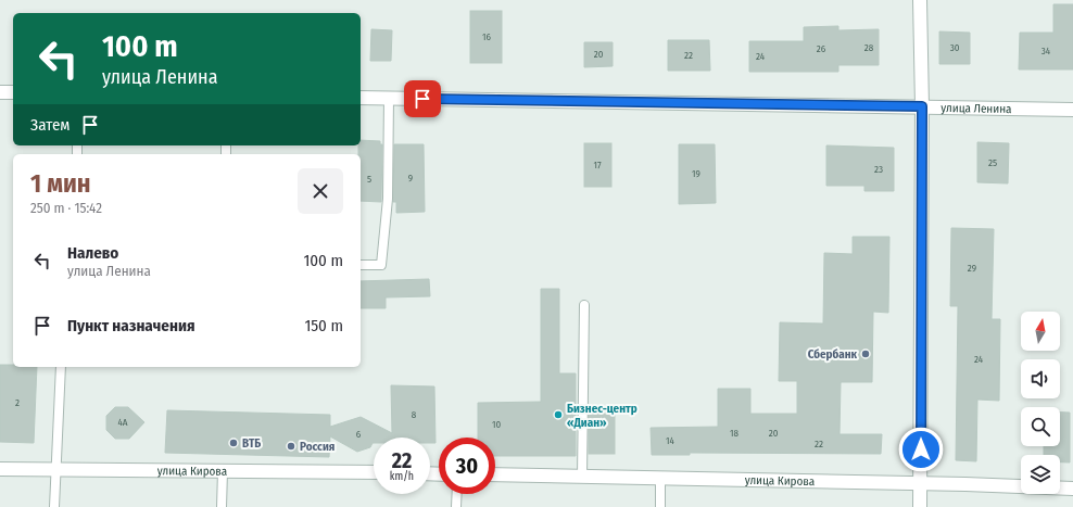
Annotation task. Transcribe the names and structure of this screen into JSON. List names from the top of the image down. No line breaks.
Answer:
{"streets":{"street":["улица Ленина","улица Кирова"]},"places":["Сбербанк","Бизнес-центр «Диан»","ВТБ","Россия"],"house_numbers":["16","28","30","26","34","20","22","24","25","17","23","19","9","5","29","24","2","8","4А","10","18","20","6","14","22"],"north":"top","page":{"turn":["100 m","улица Ленина"],"then":"Затем","heading":["1 мин","250 m · 15:42"],"list":[{"name":"Налево","note":"улица Ленина","value":"100 m"},{"name":"Пункт назначения","value":"150 m"}],"speed":"22 km/h","limit":"30"}}
